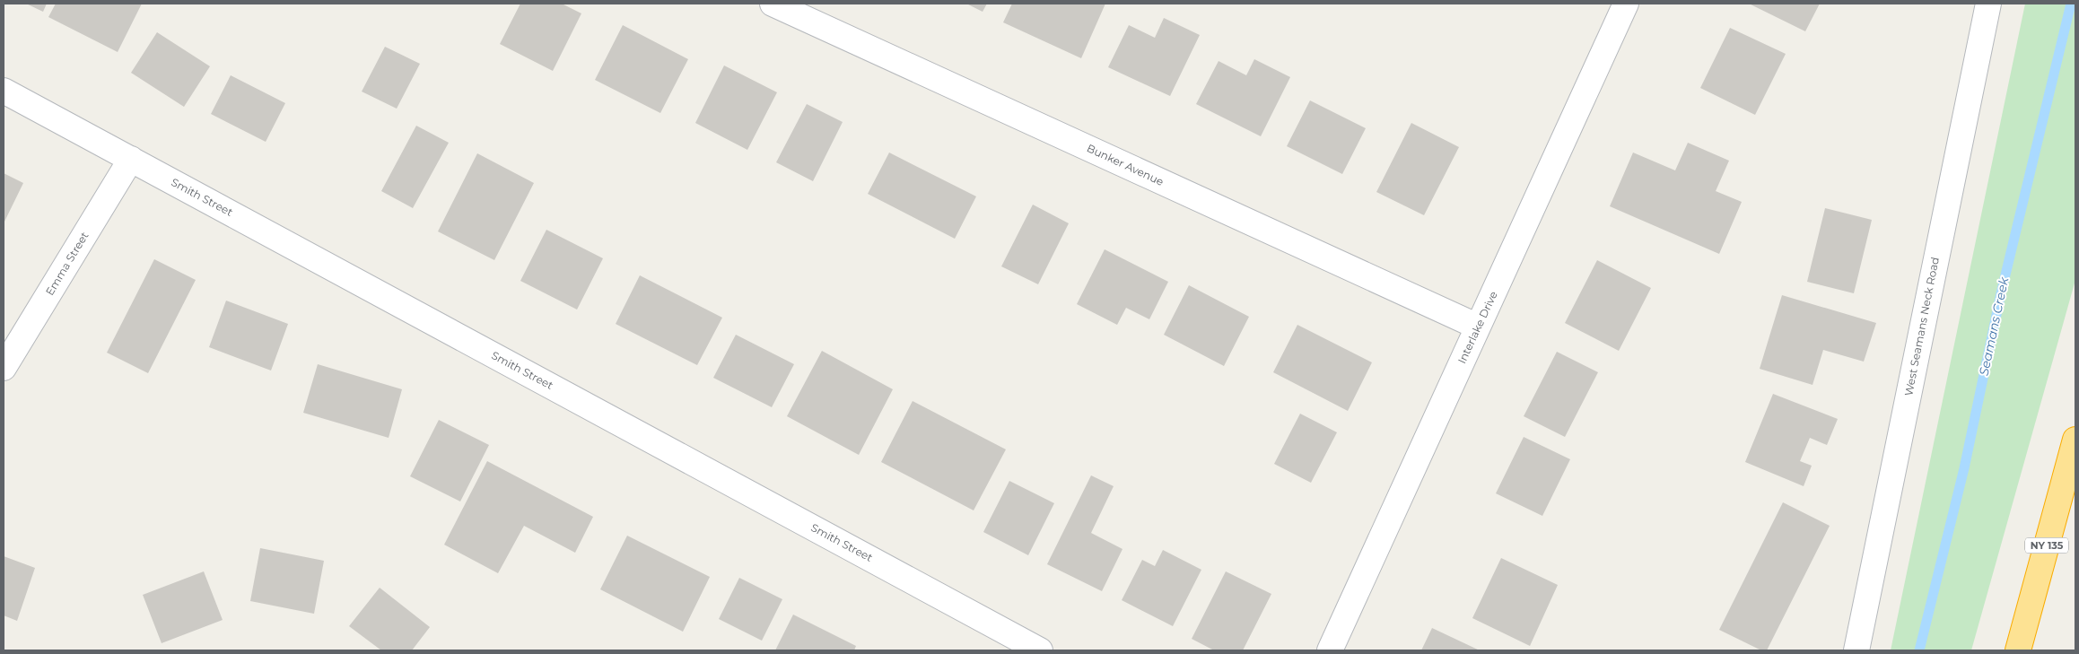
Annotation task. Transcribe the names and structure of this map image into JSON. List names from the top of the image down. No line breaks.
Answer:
{"streets":{"highway":["NY 135"],"street":["Bunker Avenue","Smith Street","Emma Street","West Seamans Neck Road","Interlake Drive"]},"crossings":[["Bunker Avenue","Interlake Drive"],["Smith Street","Emma Street"]],"water":["Seamans Creek"]}
